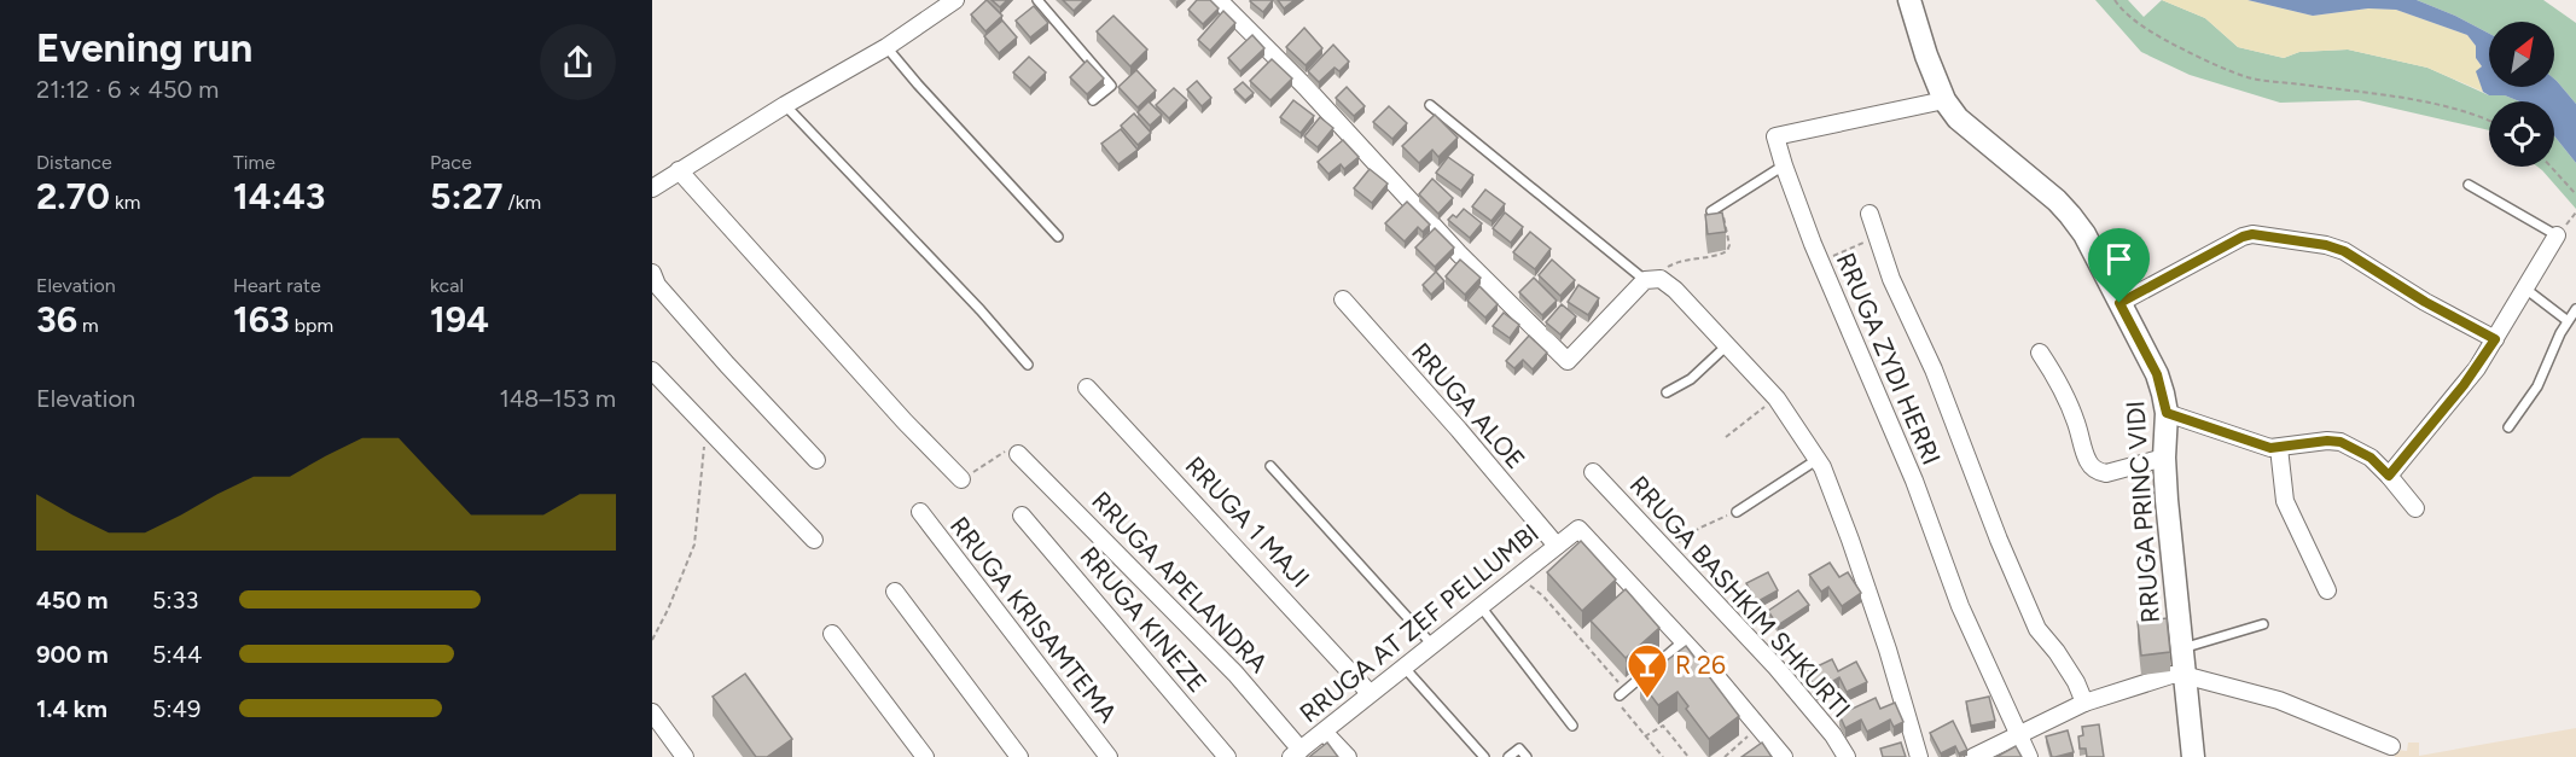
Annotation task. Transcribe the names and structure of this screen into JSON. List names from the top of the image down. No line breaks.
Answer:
{"streets":{"street":["RRUGA ZYDI HERRI","RRUGA ALOE","RRUGA PRINC VIDI","RRUGA 1 MAJI","RRUGA APELANDRA","RRUGA BASHKIM SHKURTI","RRUGA KRISAMTEMA","RRUGA KINEZE","RRUGA AT ZEF PELLUMBI"]},"crossings":[["RRUGA ZYDI HERRI","RRUGA PRINC VIDI"],["RRUGA ALOE","RRUGA AT ZEF PELLUMBI"],["RRUGA 1 MAJI","RRUGA AT ZEF PELLUMBI"],["RRUGA APELANDRA","RRUGA AT ZEF PELLUMBI"]],"places":{"bar":["R 26"]},"north":"top right","page":{"heading":["Evening run","21:12 · 6 × 450 m"],"stats":[["Distance","2.70 km"],["Time","14:43"],["Pace","5:27 /km"],["Elevation","36 m"],["Heart rate","163 bpm"],["kcal","194"]],"chart":["Elevation","148–153 m"],"list":[{"name":"450 m","note":"5:33"},{"name":"900 m","note":"5:44"},{"name":"1.4 km","note":"5:49"}]}}
